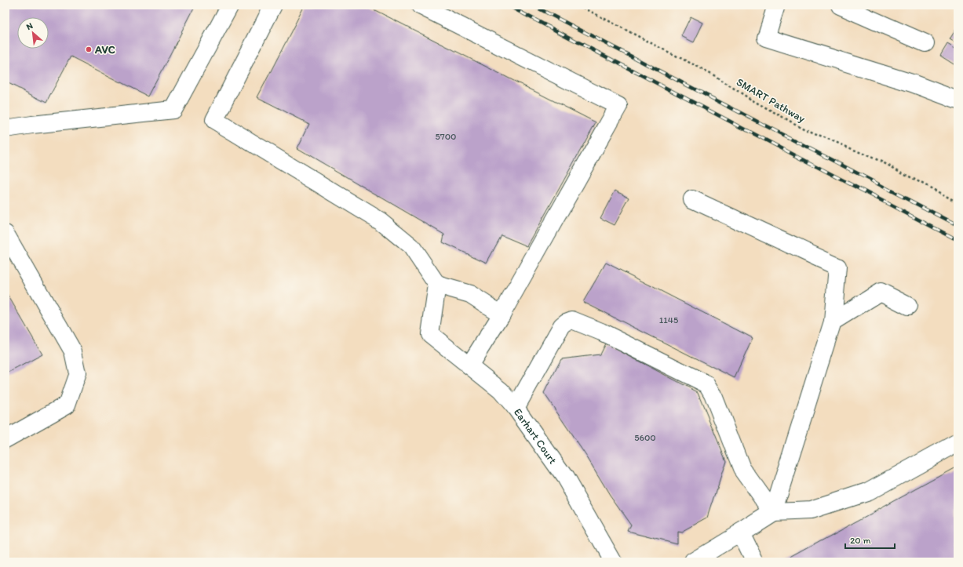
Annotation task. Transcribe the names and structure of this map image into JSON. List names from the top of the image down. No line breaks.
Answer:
{"streets":{"street":["Earhart Court"],"path":["SMART Pathway"]},"places":["AVC"],"house_numbers":["5700","1145","5600"],"scale_bar":"20 m","north":"top left"}
